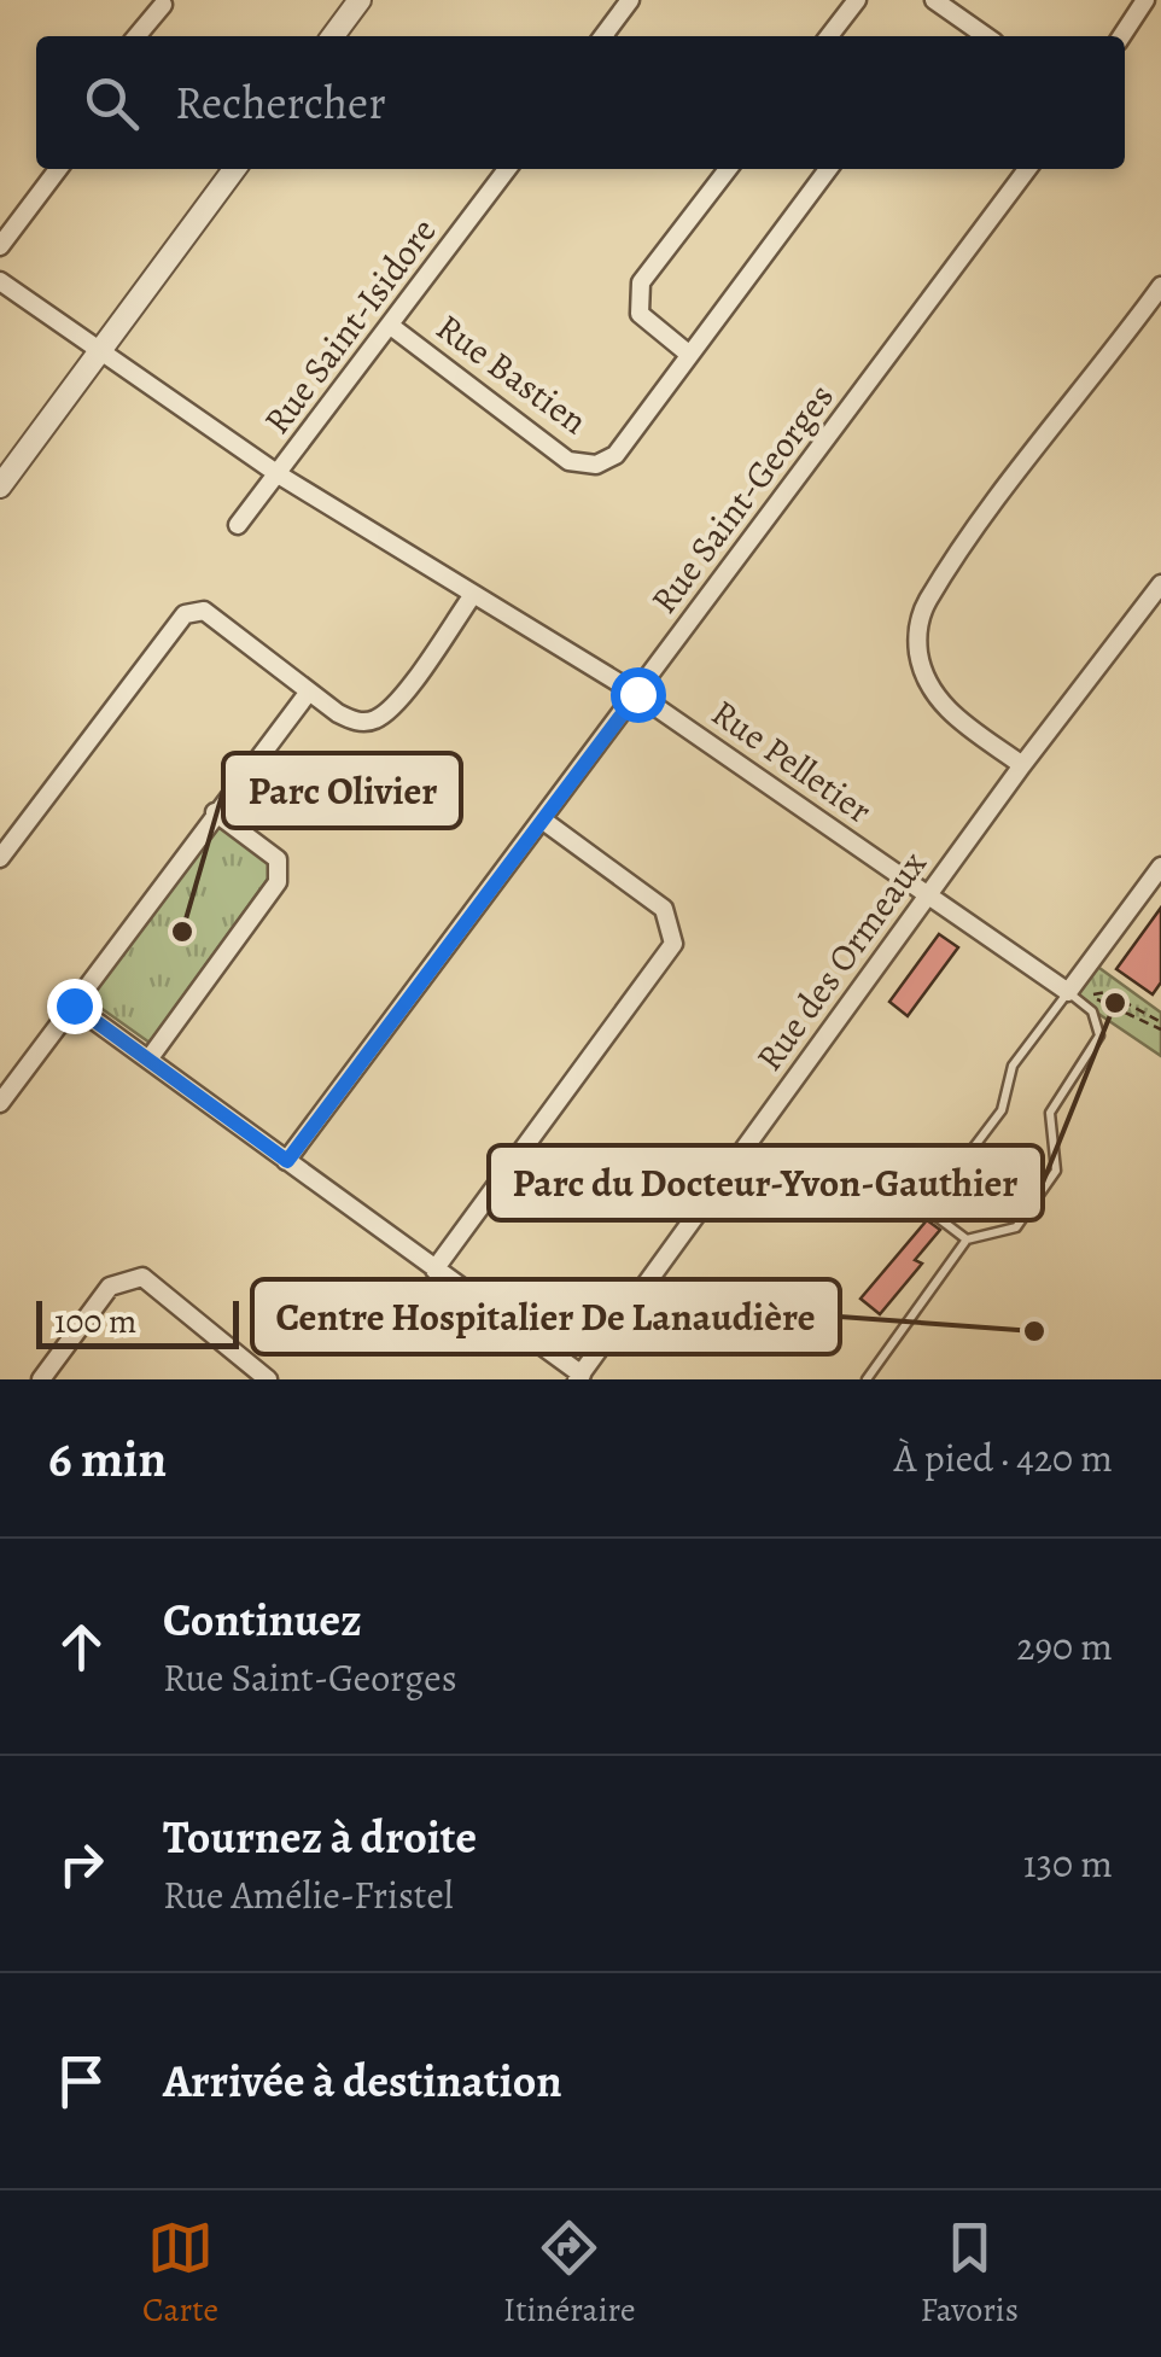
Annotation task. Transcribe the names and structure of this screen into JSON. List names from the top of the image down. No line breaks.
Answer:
{"streets":{"street":["Rue Saint-Isidore","Rue Bastien","Rue Saint-Georges","Rue Pelletier","Rue des Ormeaux"]},"crossings":[["Rue Saint-Isidore","Rue Bastien"],["Rue Saint-Isidore","Rue Pelletier"],["Rue Saint-Georges","Rue Pelletier"],["Rue Pelletier","Rue des Ormeaux"]],"places":["Parc Olivier","Parc du Docteur-Yvon-Gauthier","Centre Hospitalier De Lanaudière"],"scale_bar":"100 m","page":{"search":"Rechercher","scale":"100 m","heading":["6 min","À pied · 420 m"],"list":[["Continuez","Rue Saint-Georges","290 m"],["Tournez à droite","Rue Amélie-Fristel","130 m"],"Arrivée à destination"],"nav":["Carte","Itinéraire","Favoris"]}}
